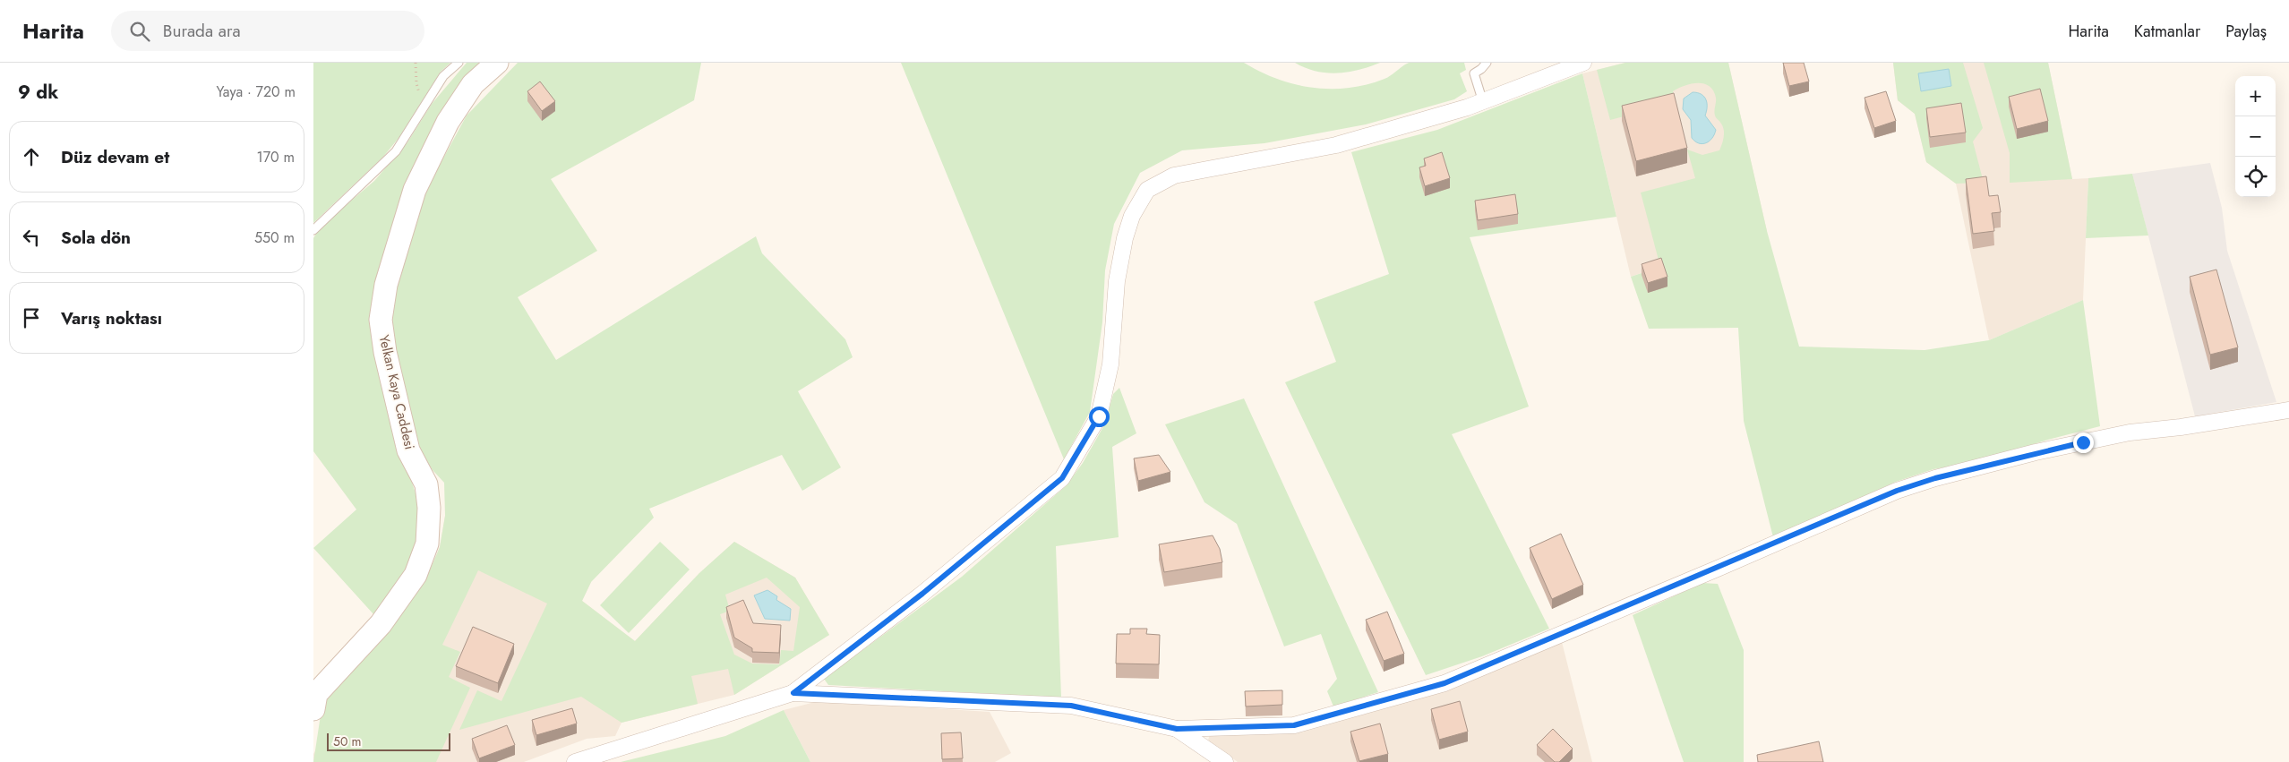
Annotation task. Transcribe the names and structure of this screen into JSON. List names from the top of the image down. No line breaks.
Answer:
{"streets":{"street":["Yelkan Kaya Caddesi"]},"scale_bar":"50 m","page":{"header":"Harita","search":"Burada ara","nav":["Harita","Katmanlar","Paylaş"],"heading":["9 dk","Yaya · 720 m"],"map_buttons":["+","−"],"list":[["Düz devam et","170 m"],["Sola dön","550 m"],"Varış noktası"],"scale":"50 m"}}
